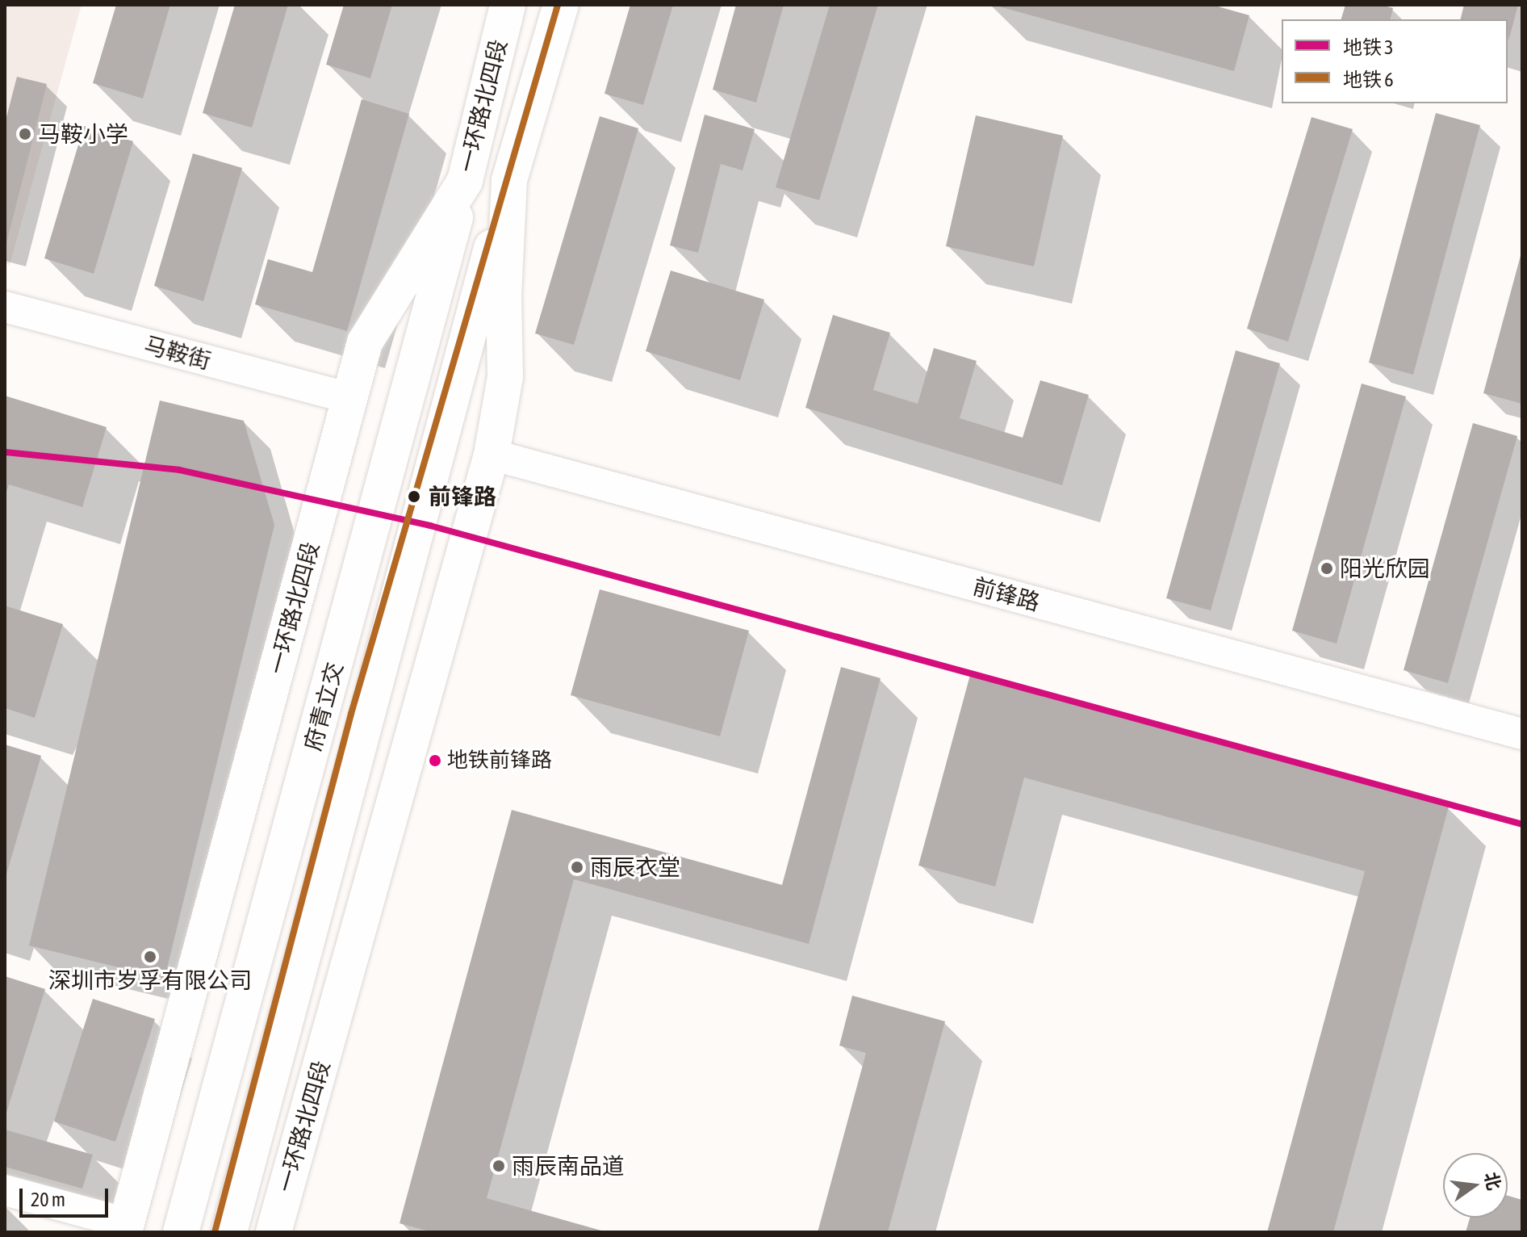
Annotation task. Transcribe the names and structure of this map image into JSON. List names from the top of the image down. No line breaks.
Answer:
{"streets":{"main road":["一环路北四段","府青立交"],"street":["马鞍街","前锋路"]},"crossings":[["一环路北四段","马鞍街"],["一环路北四段","前锋路"],["一环路北四段","府青立交"]],"places":["马鞍小学","前锋路","阳光欣园","地铁前锋路","雨辰衣堂","深圳市岁孚有限公司","雨辰南品道"],"lines":["metro line 6","metro line 3"],"legend":["地铁 3","地铁 6"],"scale_bar":"20 m","north":"right"}
